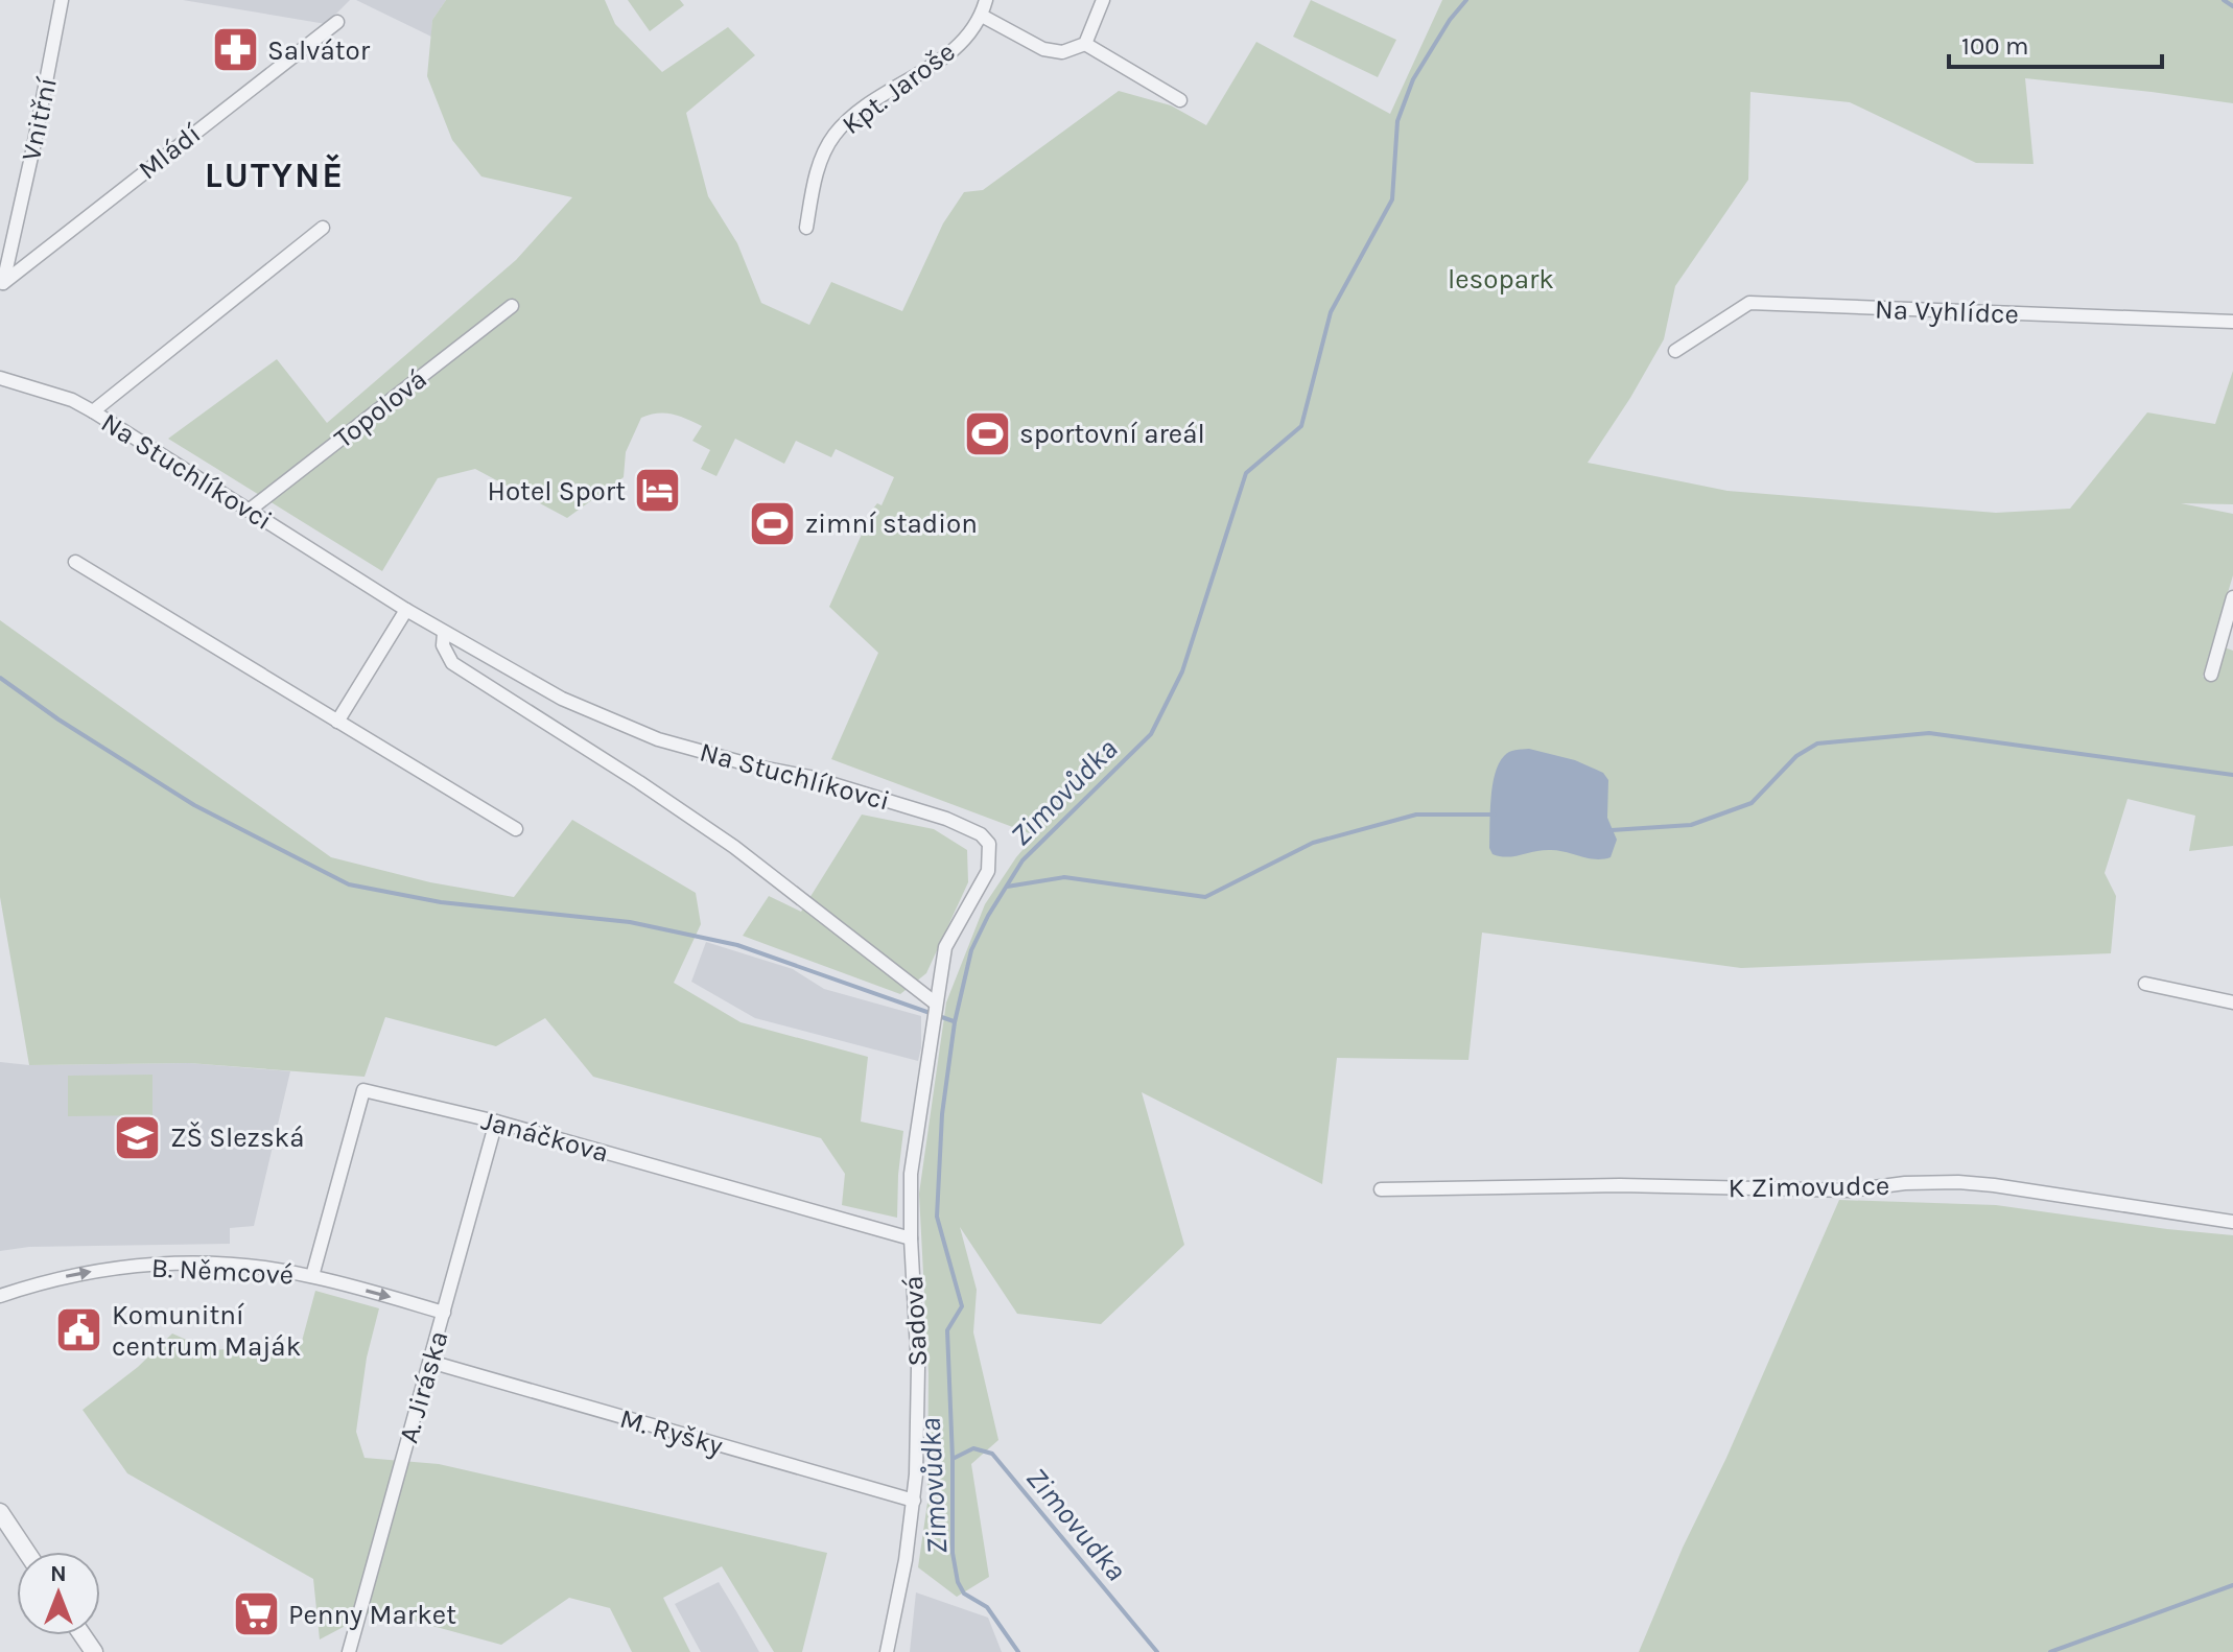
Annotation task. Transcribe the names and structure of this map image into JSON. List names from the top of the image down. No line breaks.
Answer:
{"streets":{"street":["Kpt. Jaroše","Vnitřní","Mládí","Na Vyhlídce","Topolová","Na Stuchlíkovci","Janáčkova","K Zimovudce","B. Němcové","Sadová","A. Jiráska","M. Ryšky"]},"crossings":[["Vnitřní","Mládí"],["Topolová","Na Stuchlíkovci"],["Na Stuchlíkovci","Janáčkova"],["Na Stuchlíkovci","Sadová"],["Janáčkova","B. Němcové"],["Janáčkova","Sadová"],["Janáčkova","A. Jiráska"],["B. Němcové","A. Jiráska"],["Sadová","M. Ryšky"],["A. Jiráska","M. Ryšky"]],"one_way":["B. Němcové"],"districts":["LUTYNĚ"],"water":["Zimovůdka","Zimovudka"],"parks":["lesopark"],"places":{"pharmacy":["Salvátor"],"sports":["sportovní areál","zimní stadion"],"hotel":["Hotel Sport"],"school or university":["ZŠ Slezská"],"public building":["Komunitní centrum Maják"],"supermarket":["Penny Market"]},"scale_bar":"100 m","north":"top"}
